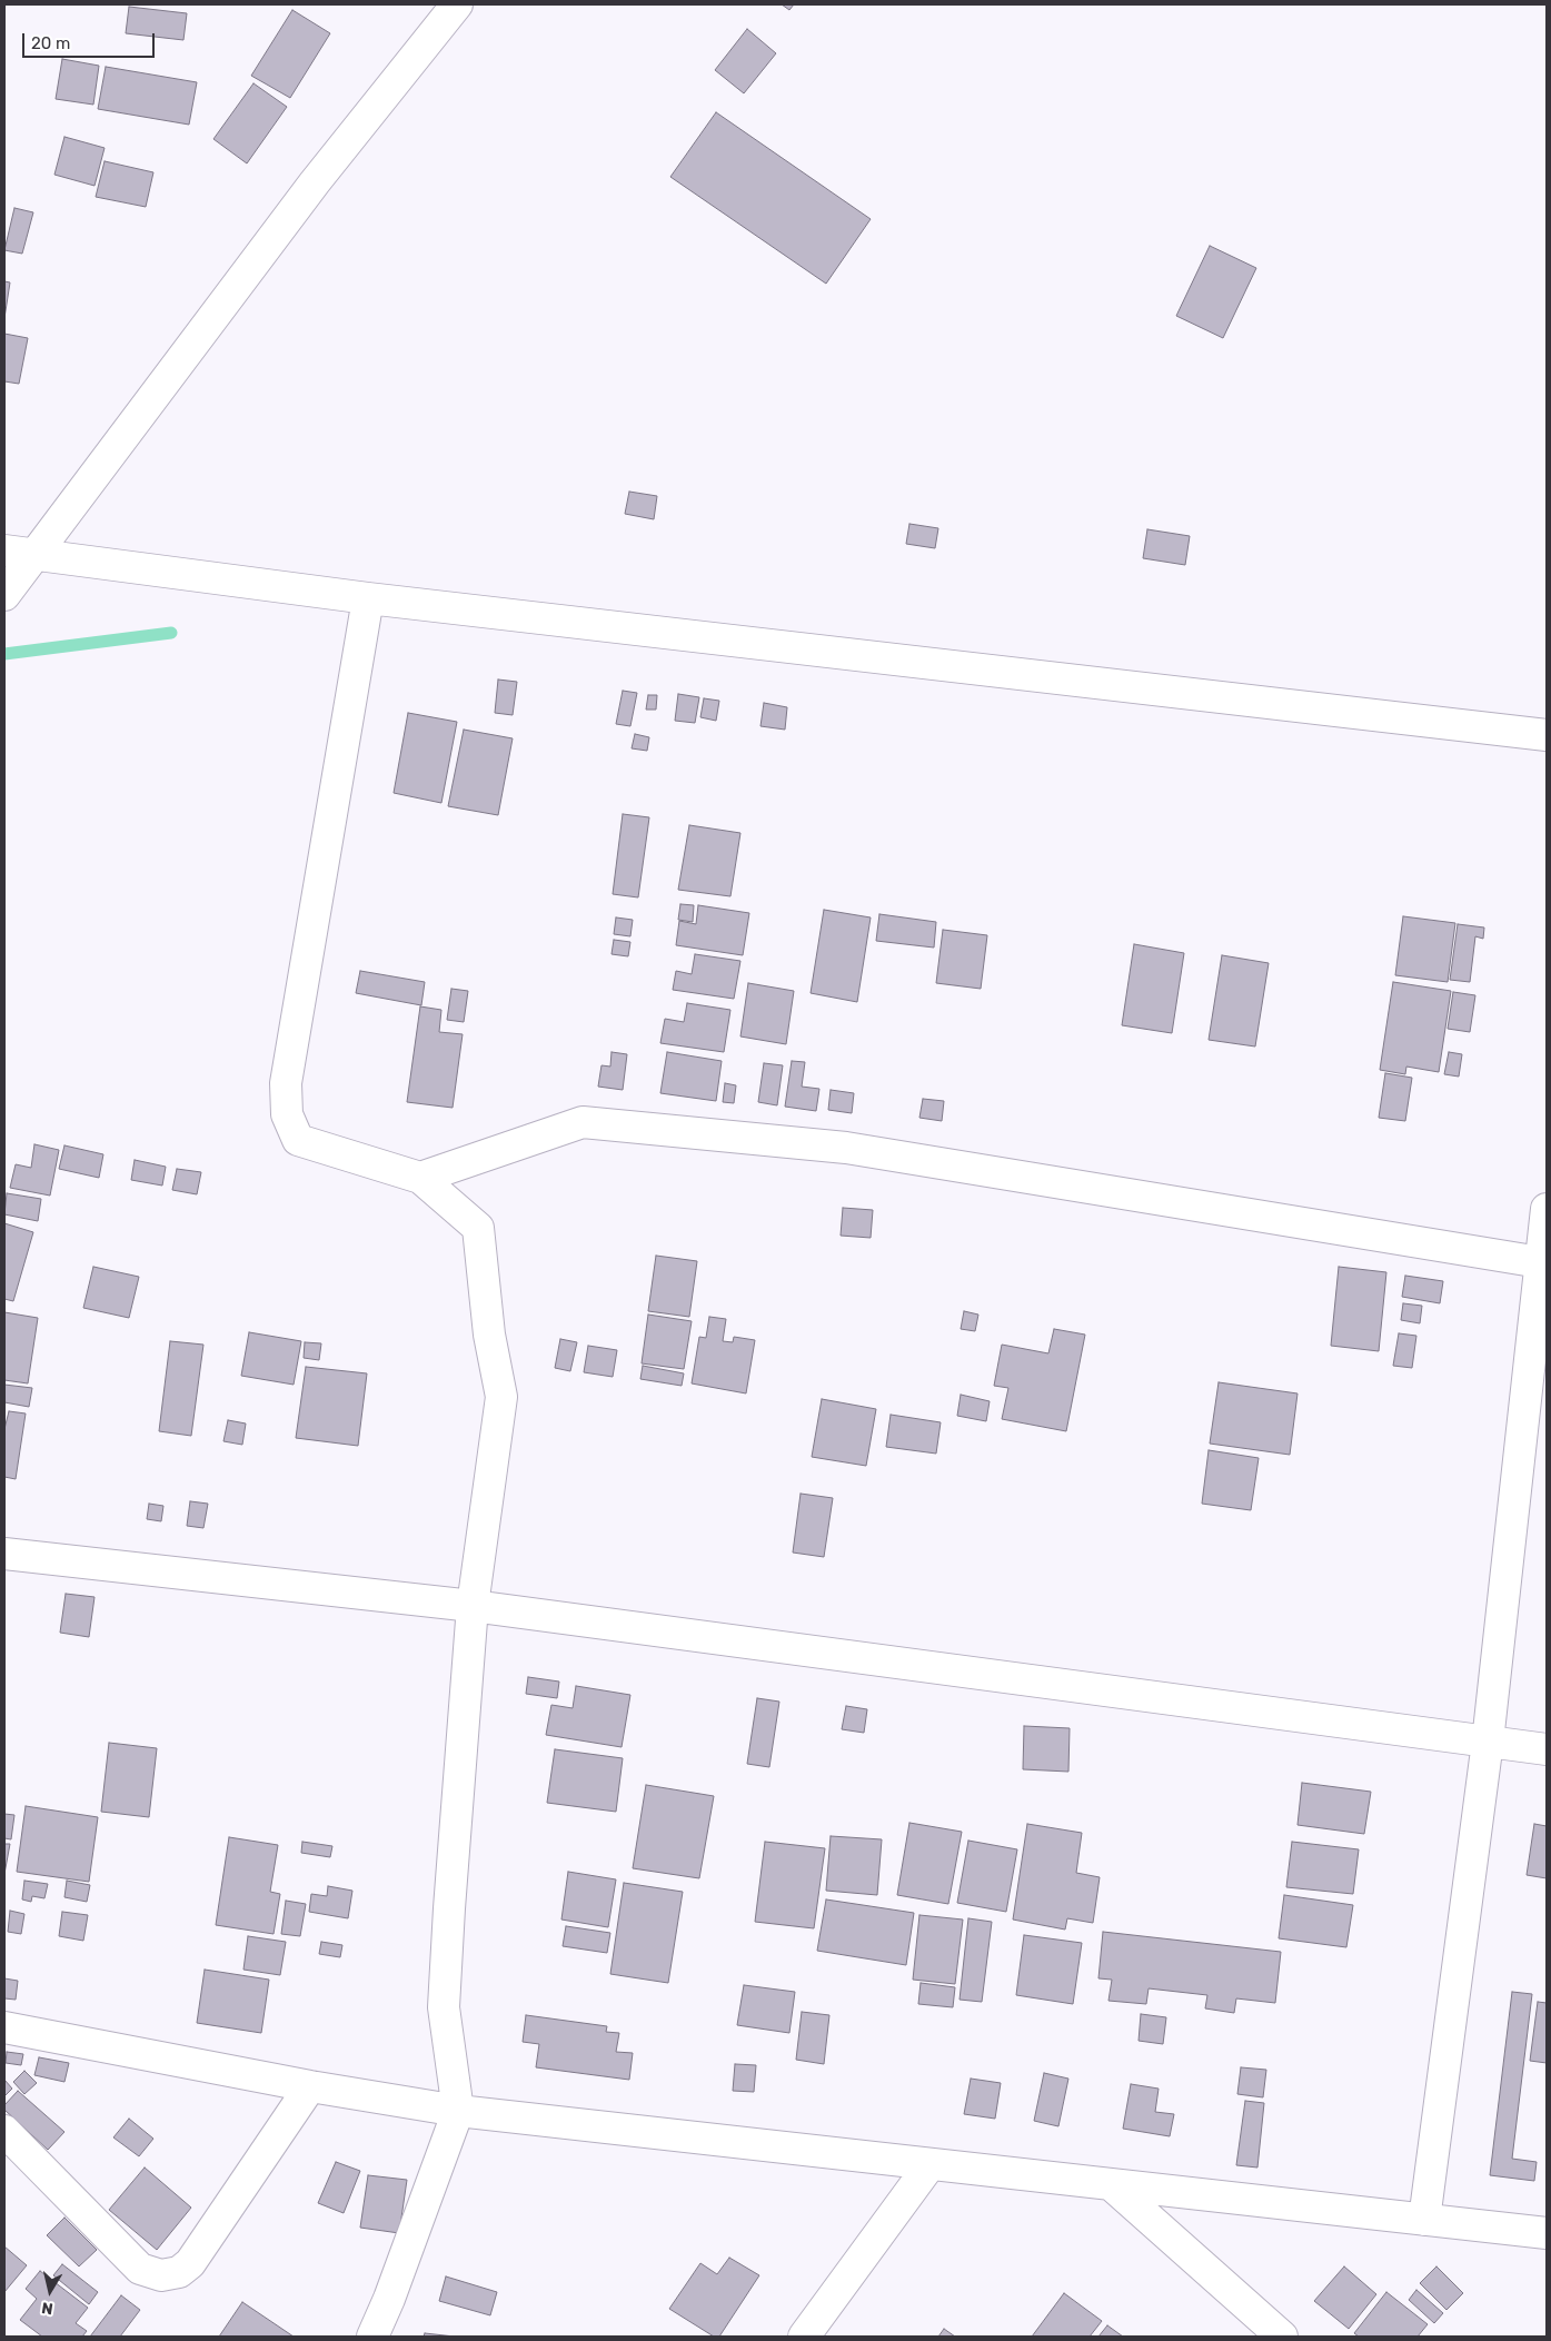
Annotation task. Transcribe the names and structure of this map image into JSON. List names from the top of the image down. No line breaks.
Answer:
{"scale_bar":"20 m","north":"bottom"}
